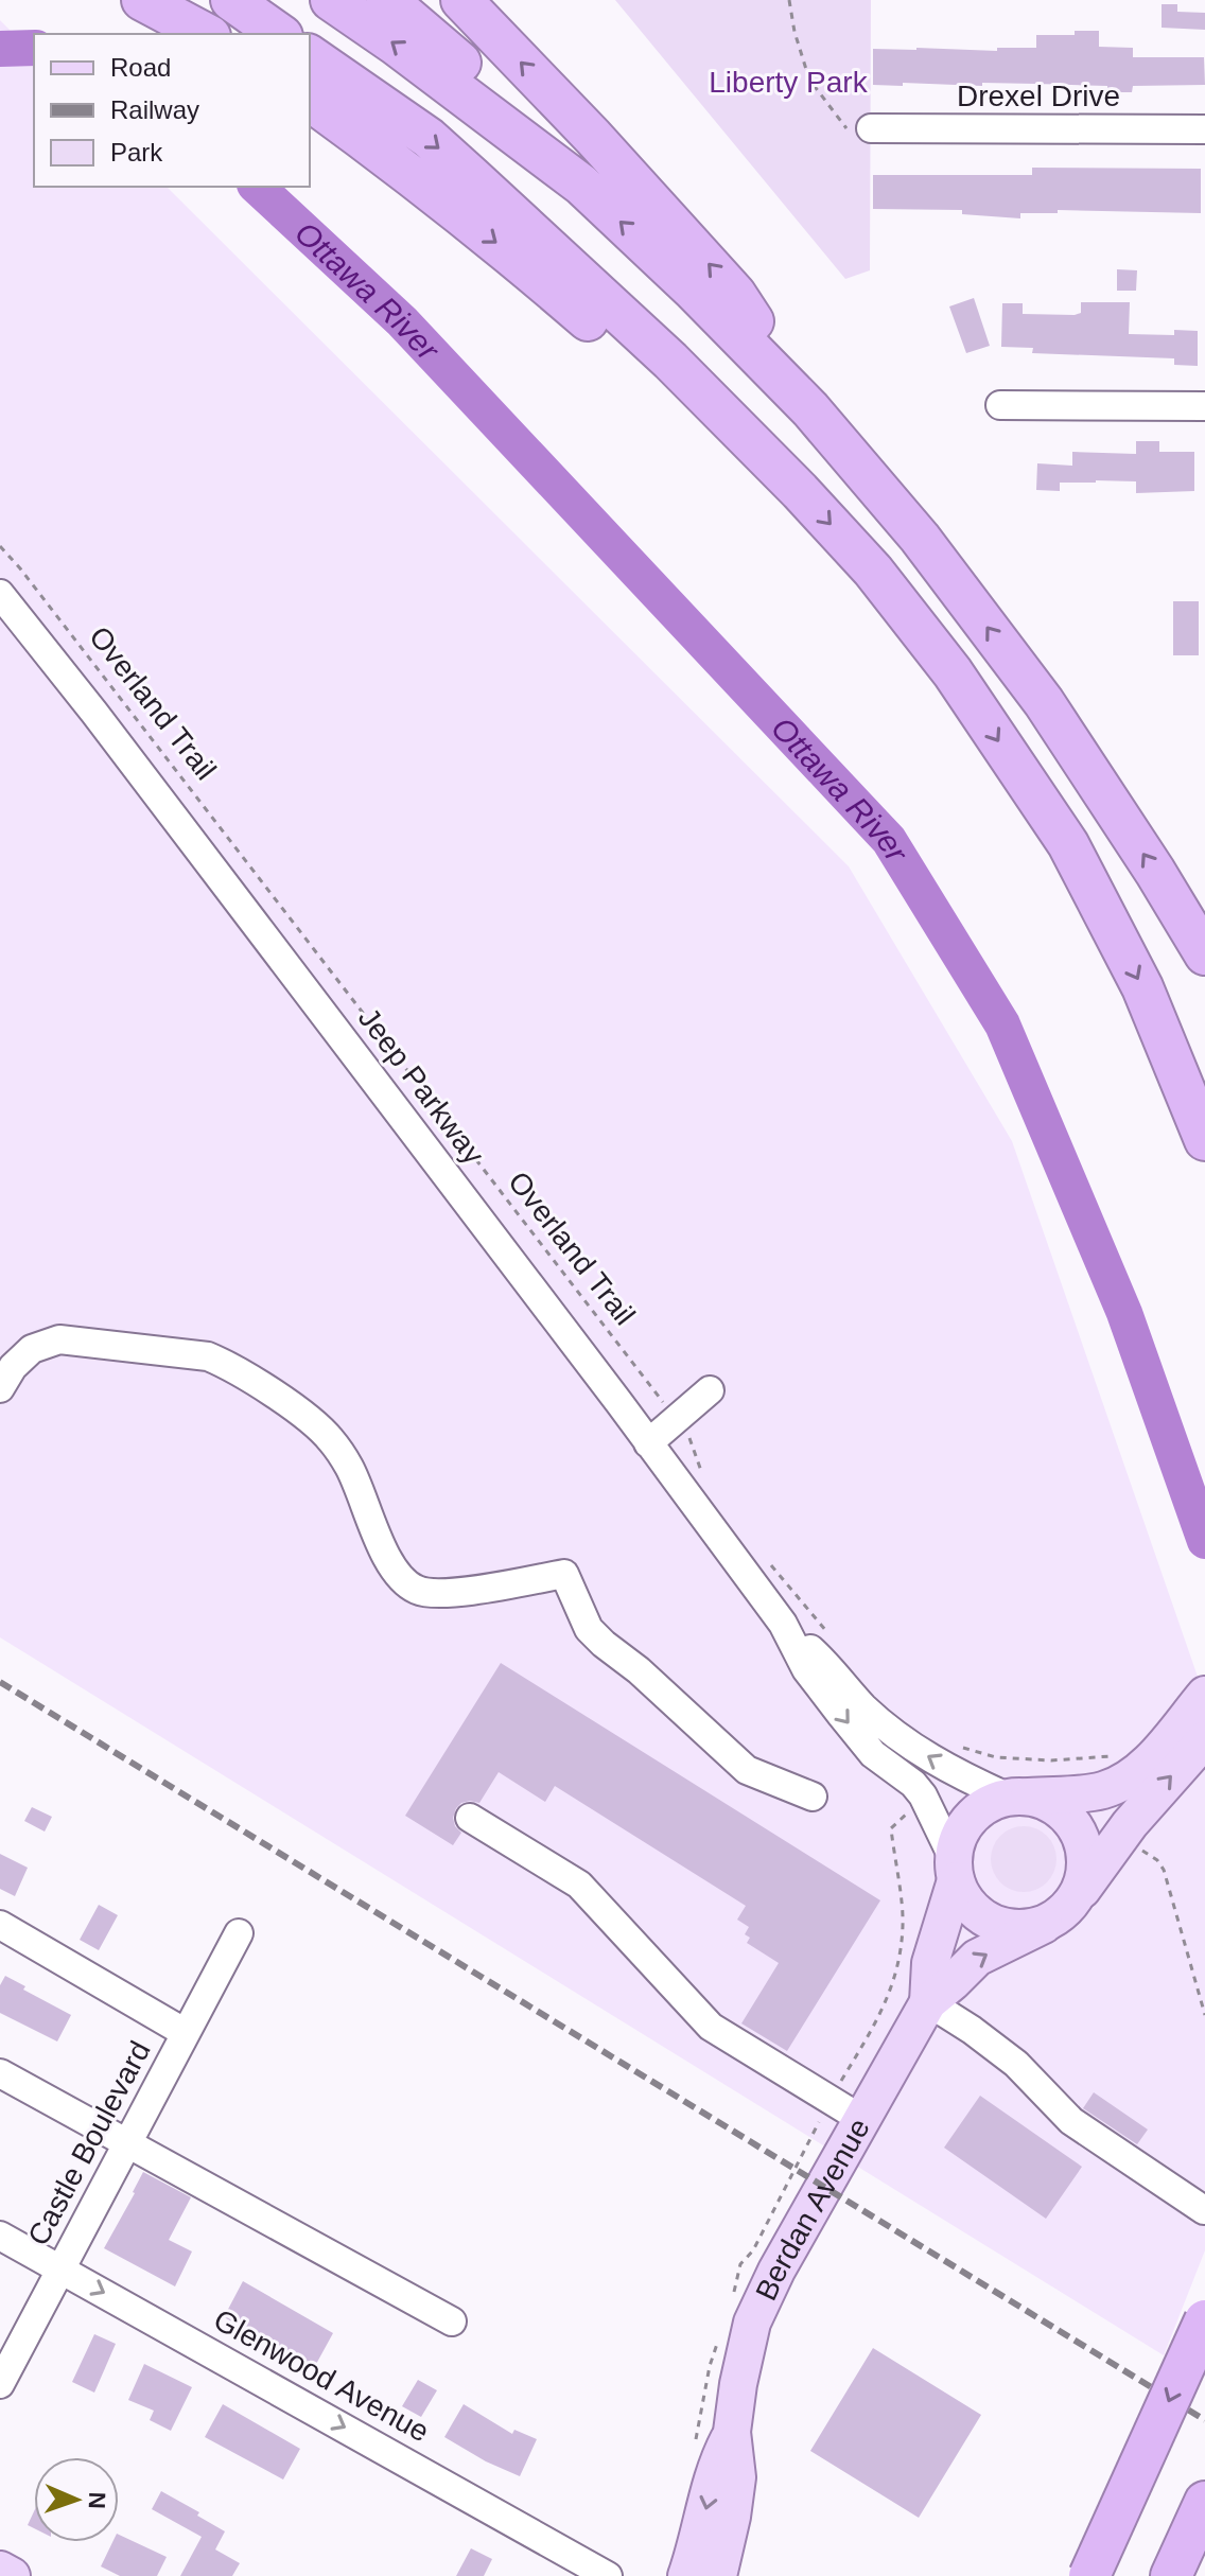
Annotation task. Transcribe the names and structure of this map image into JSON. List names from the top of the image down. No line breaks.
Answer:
{"streets":{"main road":["Berdan Avenue"],"street":["Drexel Drive","Jeep Parkway","Castle Boulevard","Glenwood Avenue"],"path":["Overland Trail"]},"crossings":[["Jeep Parkway","Berdan Avenue"],["Castle Boulevard","Glenwood Avenue"]],"water":["Ottawa River"],"parks":["Liberty Park"],"legend":["Road","Railway","Park"],"north":"right"}
